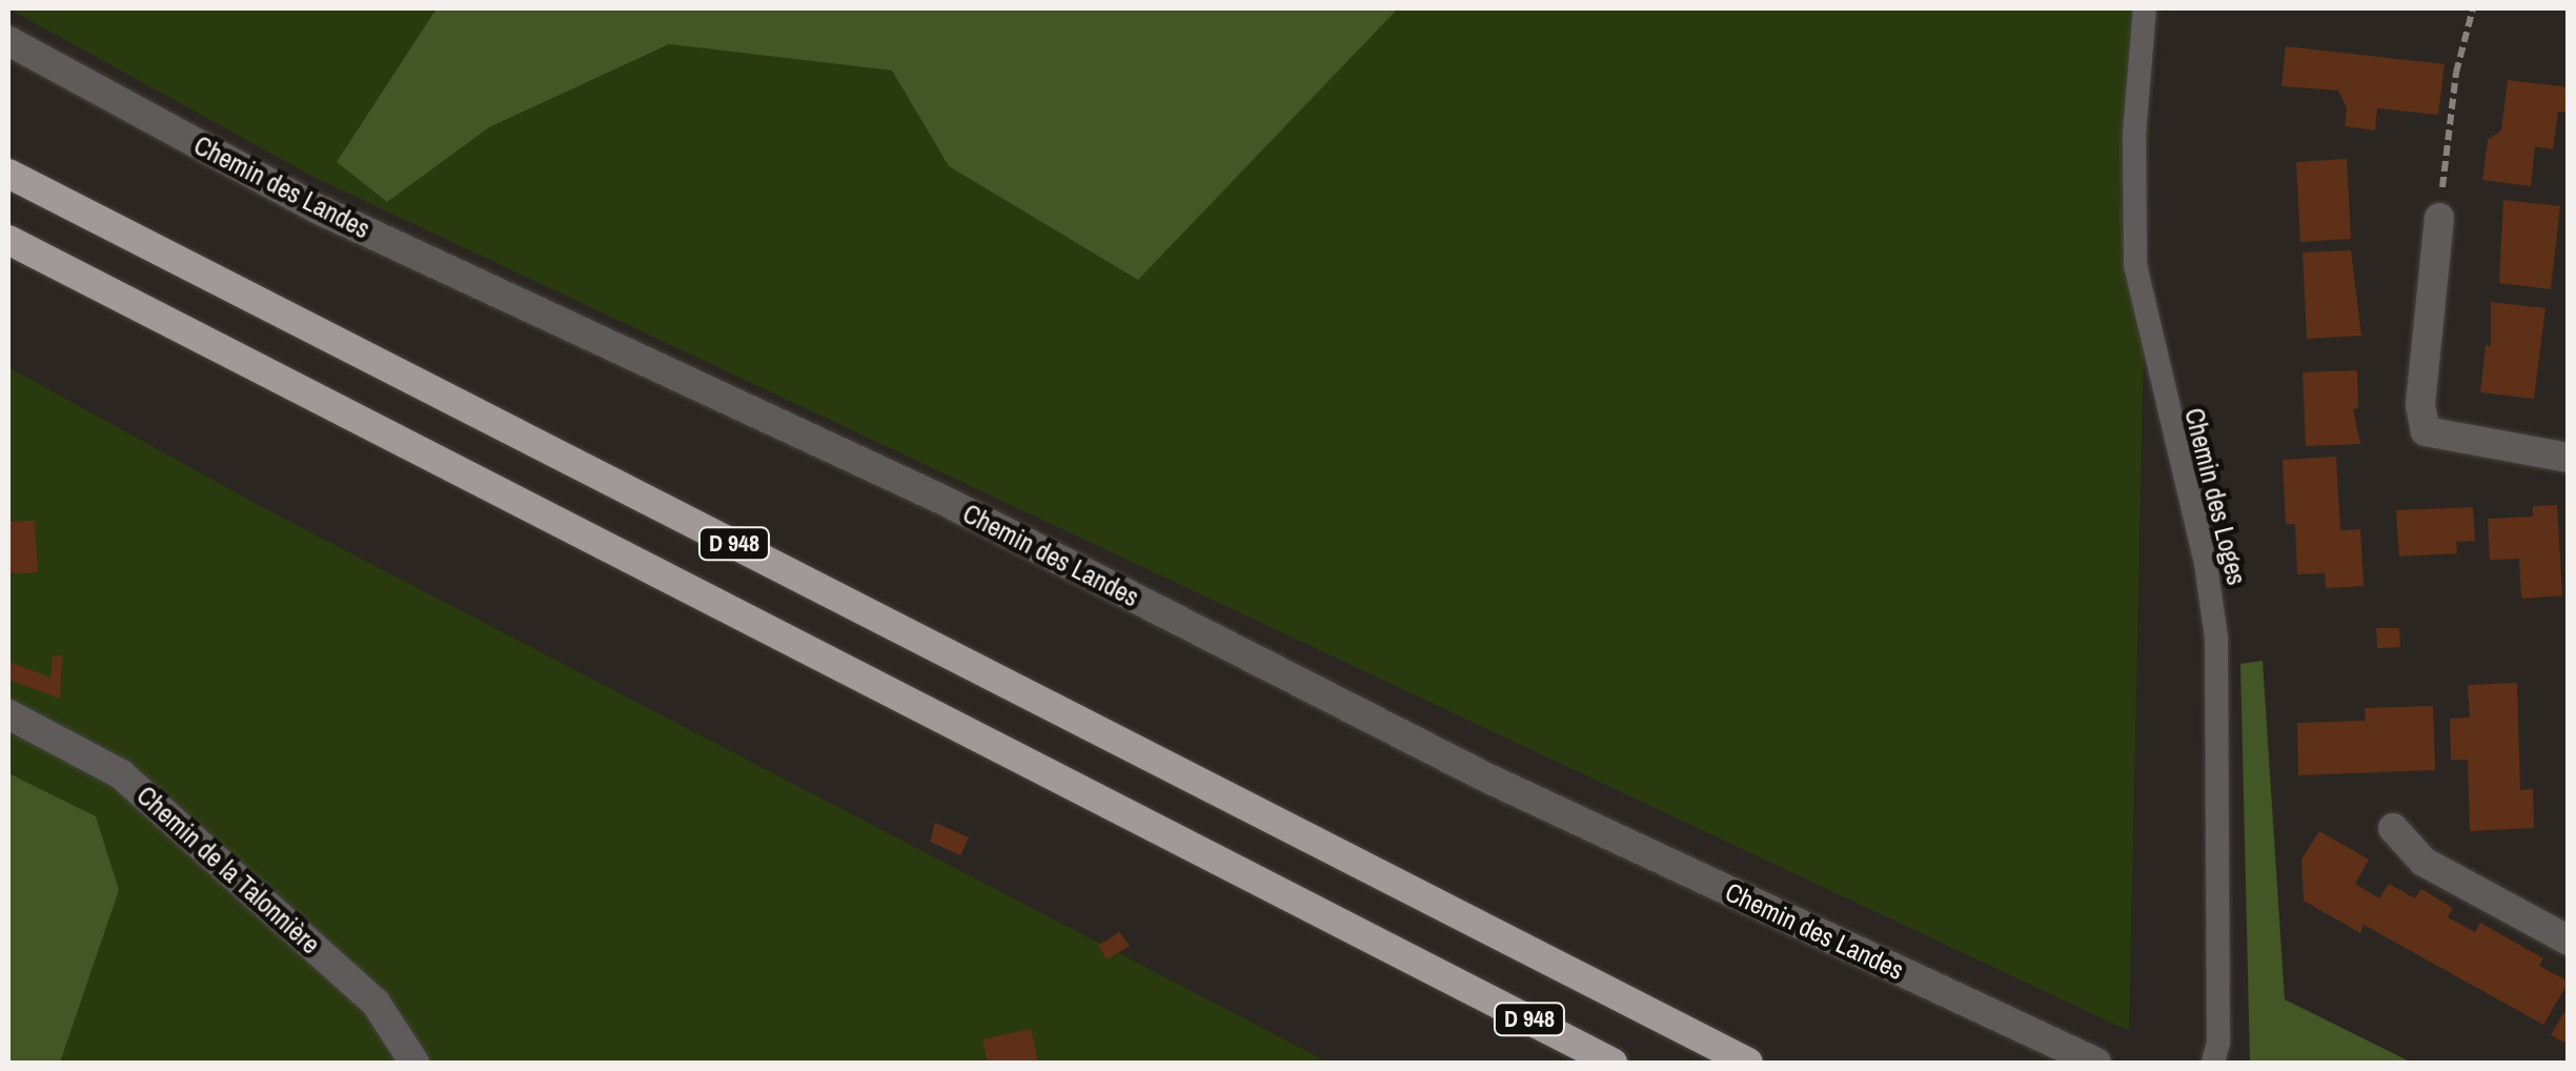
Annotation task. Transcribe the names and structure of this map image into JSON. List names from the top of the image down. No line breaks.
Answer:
{"streets":{"highway":["D 948"],"street":["Chemin des Landes","Chemin de la Talonnière"],"lane":["Chemin des Loges"]}}
